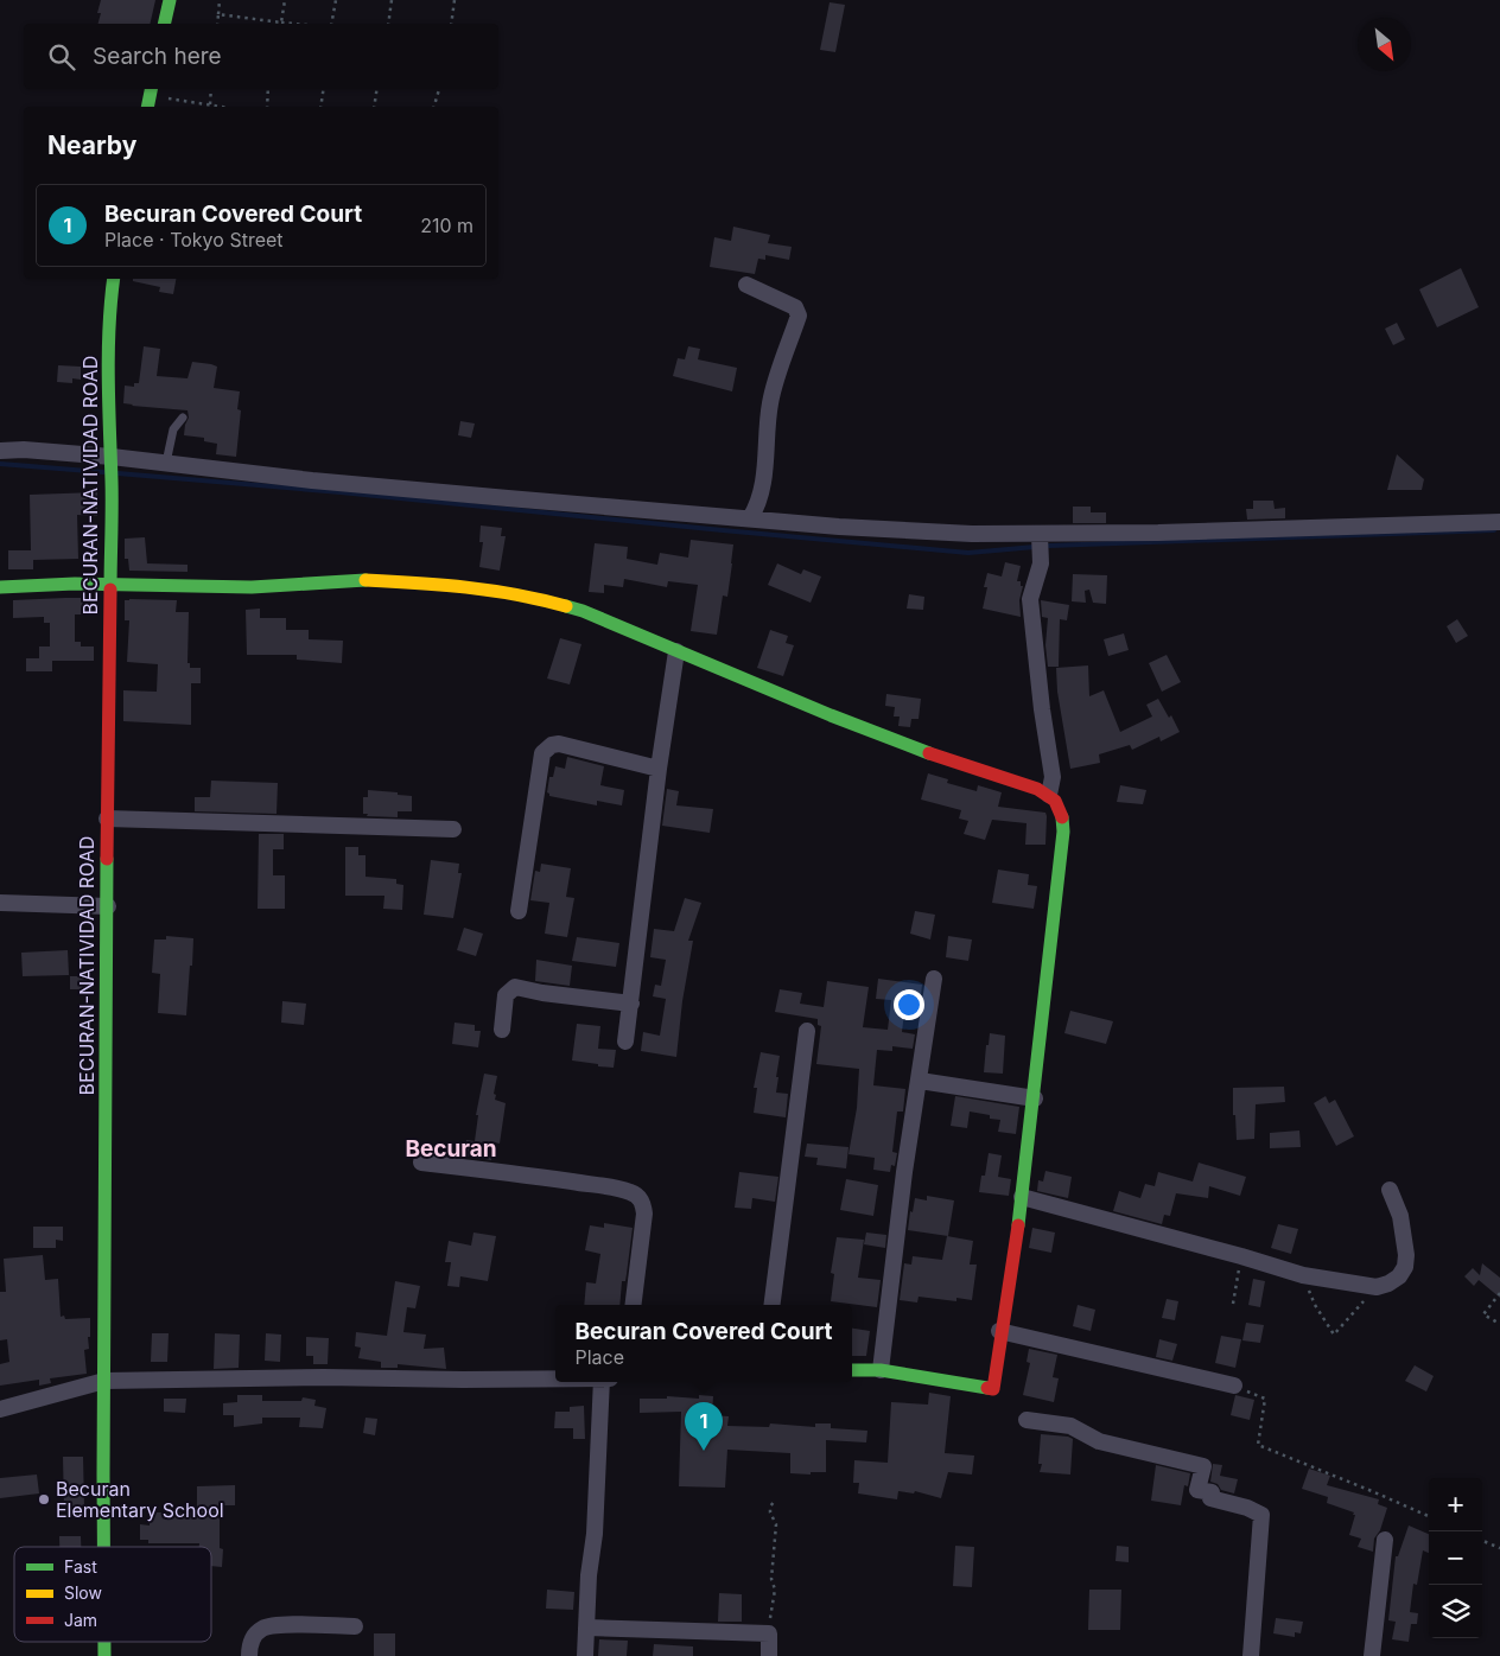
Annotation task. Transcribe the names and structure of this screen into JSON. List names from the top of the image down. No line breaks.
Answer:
{"streets":{"street":["BECURAN-NATIVIDAD ROAD"]},"districts":["Becuran"],"places":["Becuran Elementary School"],"legend":["Fast","Slow","Jam"],"north":"bottom right","page":{"search":"Search here","heading":"Nearby","list":[{"mark":"1","name":"Becuran Covered Court","note":"Place · Tokyo Street","value":"210 m"}],"popup":["Becuran Covered Court","Place"],"pins":"1","map_buttons":["+","−"]}}
